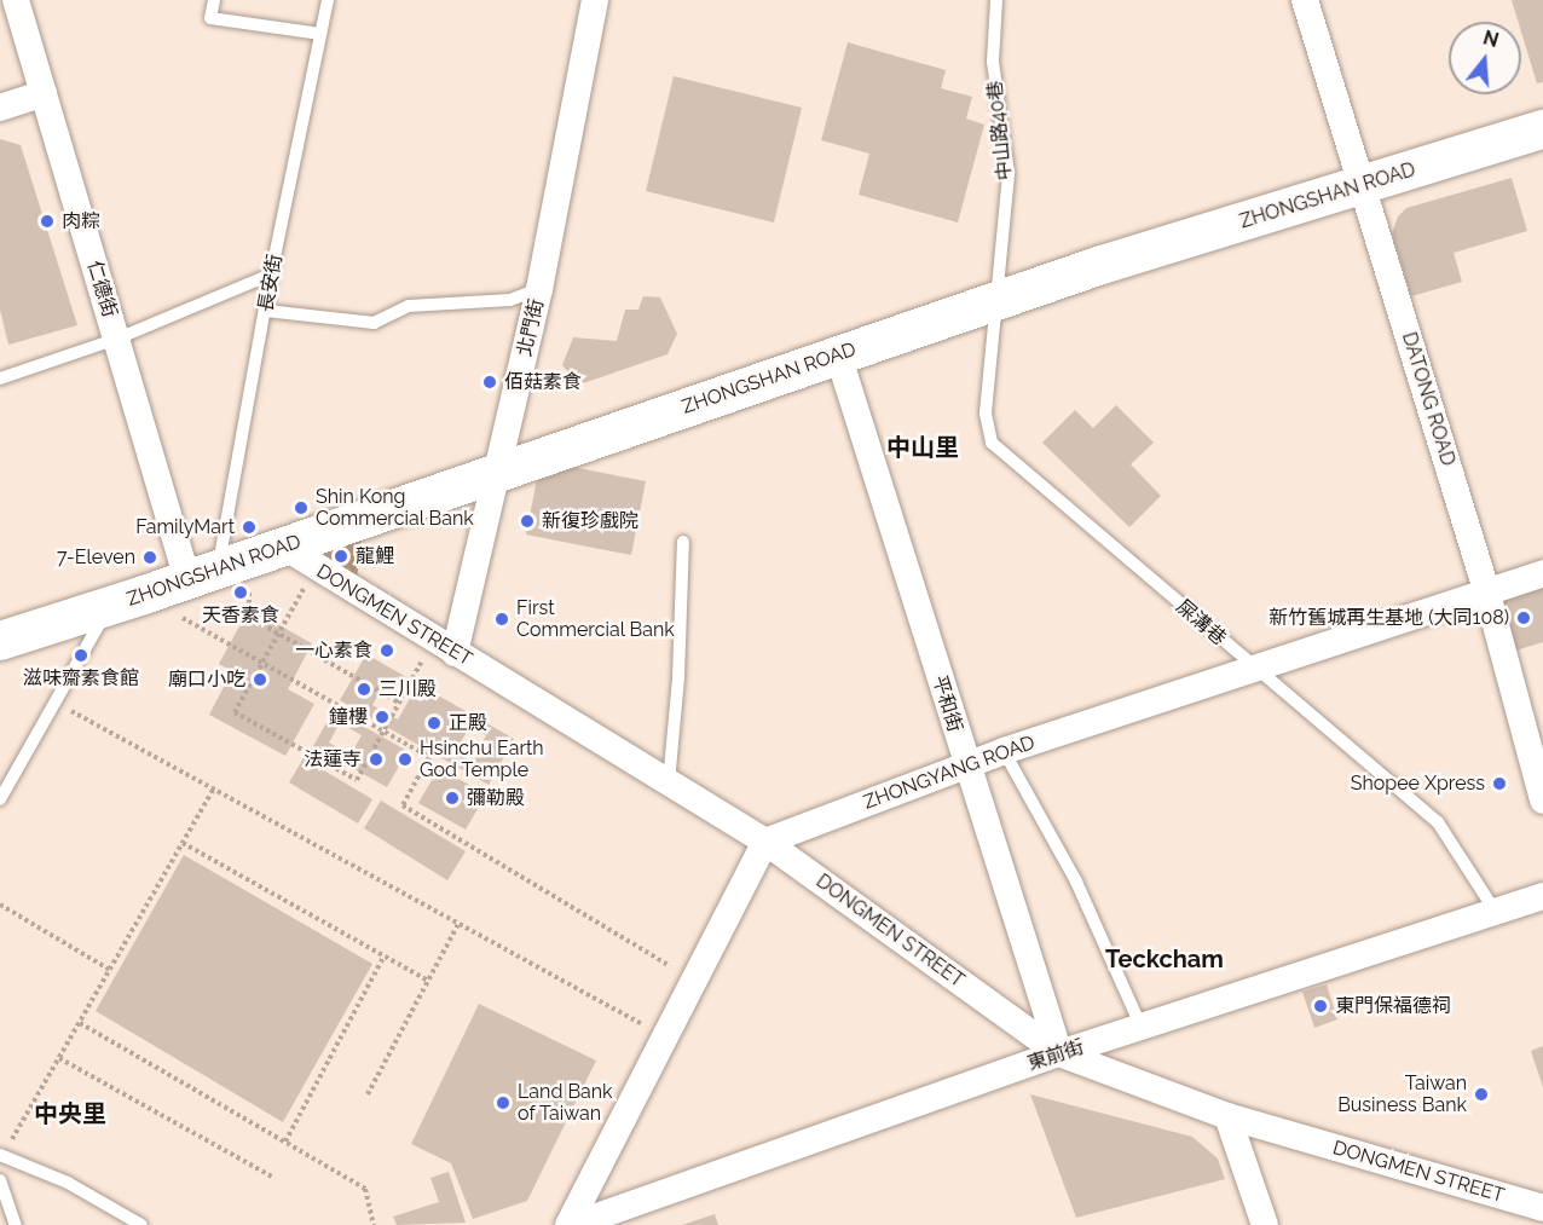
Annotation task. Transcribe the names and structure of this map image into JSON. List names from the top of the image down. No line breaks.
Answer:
{"streets":{"street":["ZHONGSHAN ROAD","仁德街","北門街","DATONG ROAD","DONGMEN STREET","平和街","ZHONGYANG ROAD","東前街"],"lane":["中山路40巷","長安街","屎溝巷"]},"crossings":[["中山路40巷","ZHONGSHAN ROAD"],["中山路40巷","屎溝巷"],["ZHONGSHAN ROAD","長安街"],["ZHONGSHAN ROAD","仁德街"],["ZHONGSHAN ROAD","北門街"],["ZHONGSHAN ROAD","DATONG ROAD"],["ZHONGSHAN ROAD","DONGMEN STREET"],["ZHONGSHAN ROAD","屎溝巷"],["ZHONGSHAN ROAD","平和街"],["長安街","仁德街"],["北門街","DONGMEN STREET"],["DATONG ROAD","ZHONGYANG ROAD"],["DONGMEN STREET","平和街"],["DONGMEN STREET","ZHONGYANG ROAD"],["DONGMEN STREET","東前街"],["屎溝巷","ZHONGYANG ROAD"],["屎溝巷","東前街"],["平和街","ZHONGYANG ROAD"],["平和街","東前街"]],"districts":["中山里","Teckcham","中央里"],"places":["肉粽","佰菇素食","Shin Kong Commercial Bank","新復珍戲院","FamilyMart","龍鯉","7-Eleven","天香素食","新竹舊城再生基地 (大同108)","First Commercial Bank","一心素食","滋味齋素食館","廟口小吃","三川殿","鐘樓","正殿","法蓮寺","Hsinchu Earth God Temple","Shopee Xpress","彌勒殿","東門保福德祠","Taiwan Business Bank","Land Bank of Taiwan"],"north":"top"}
